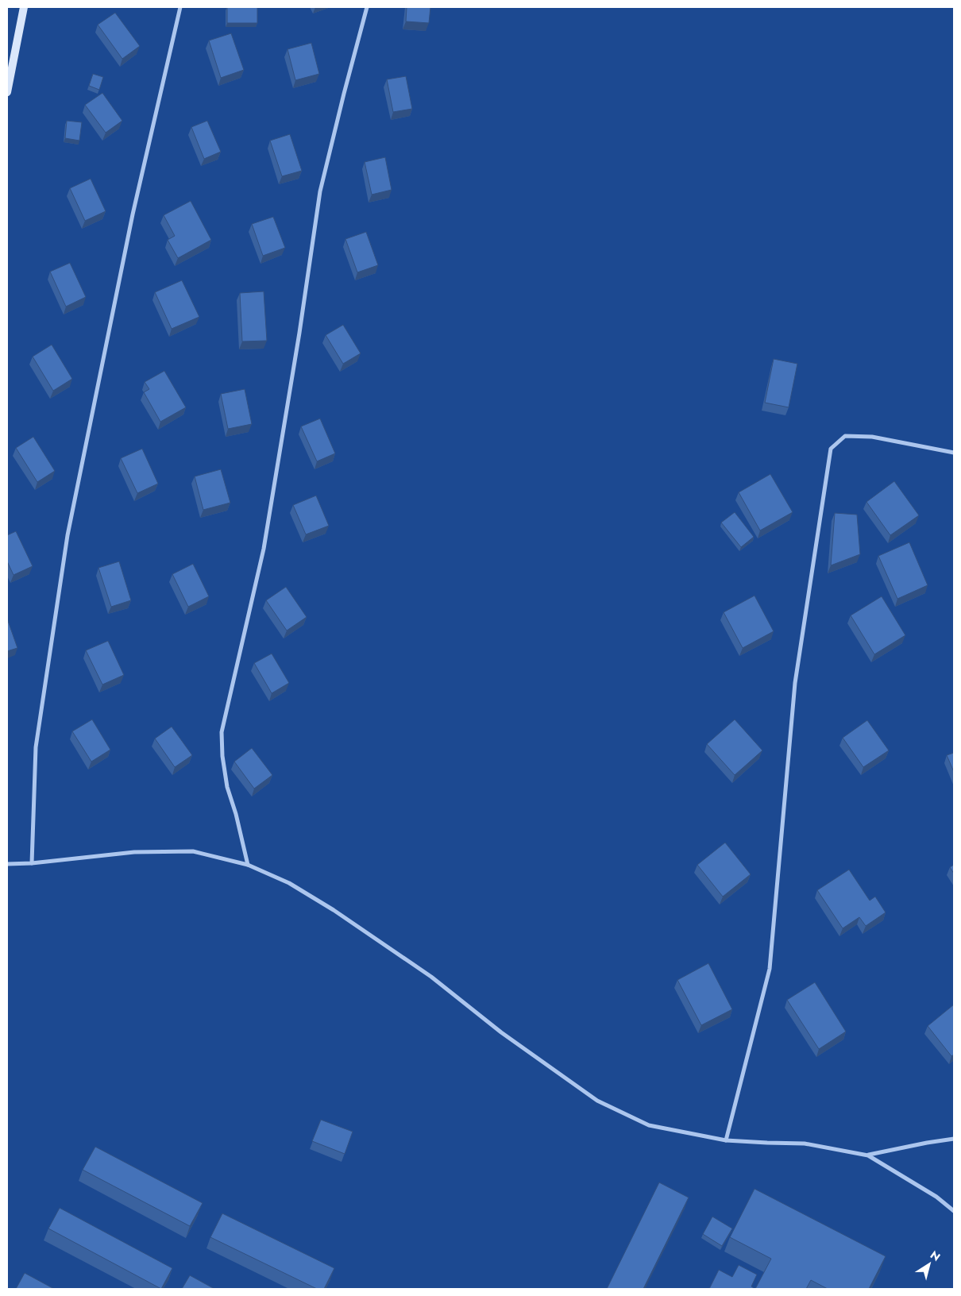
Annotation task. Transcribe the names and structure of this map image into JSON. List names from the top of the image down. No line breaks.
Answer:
{"north":"top right"}
